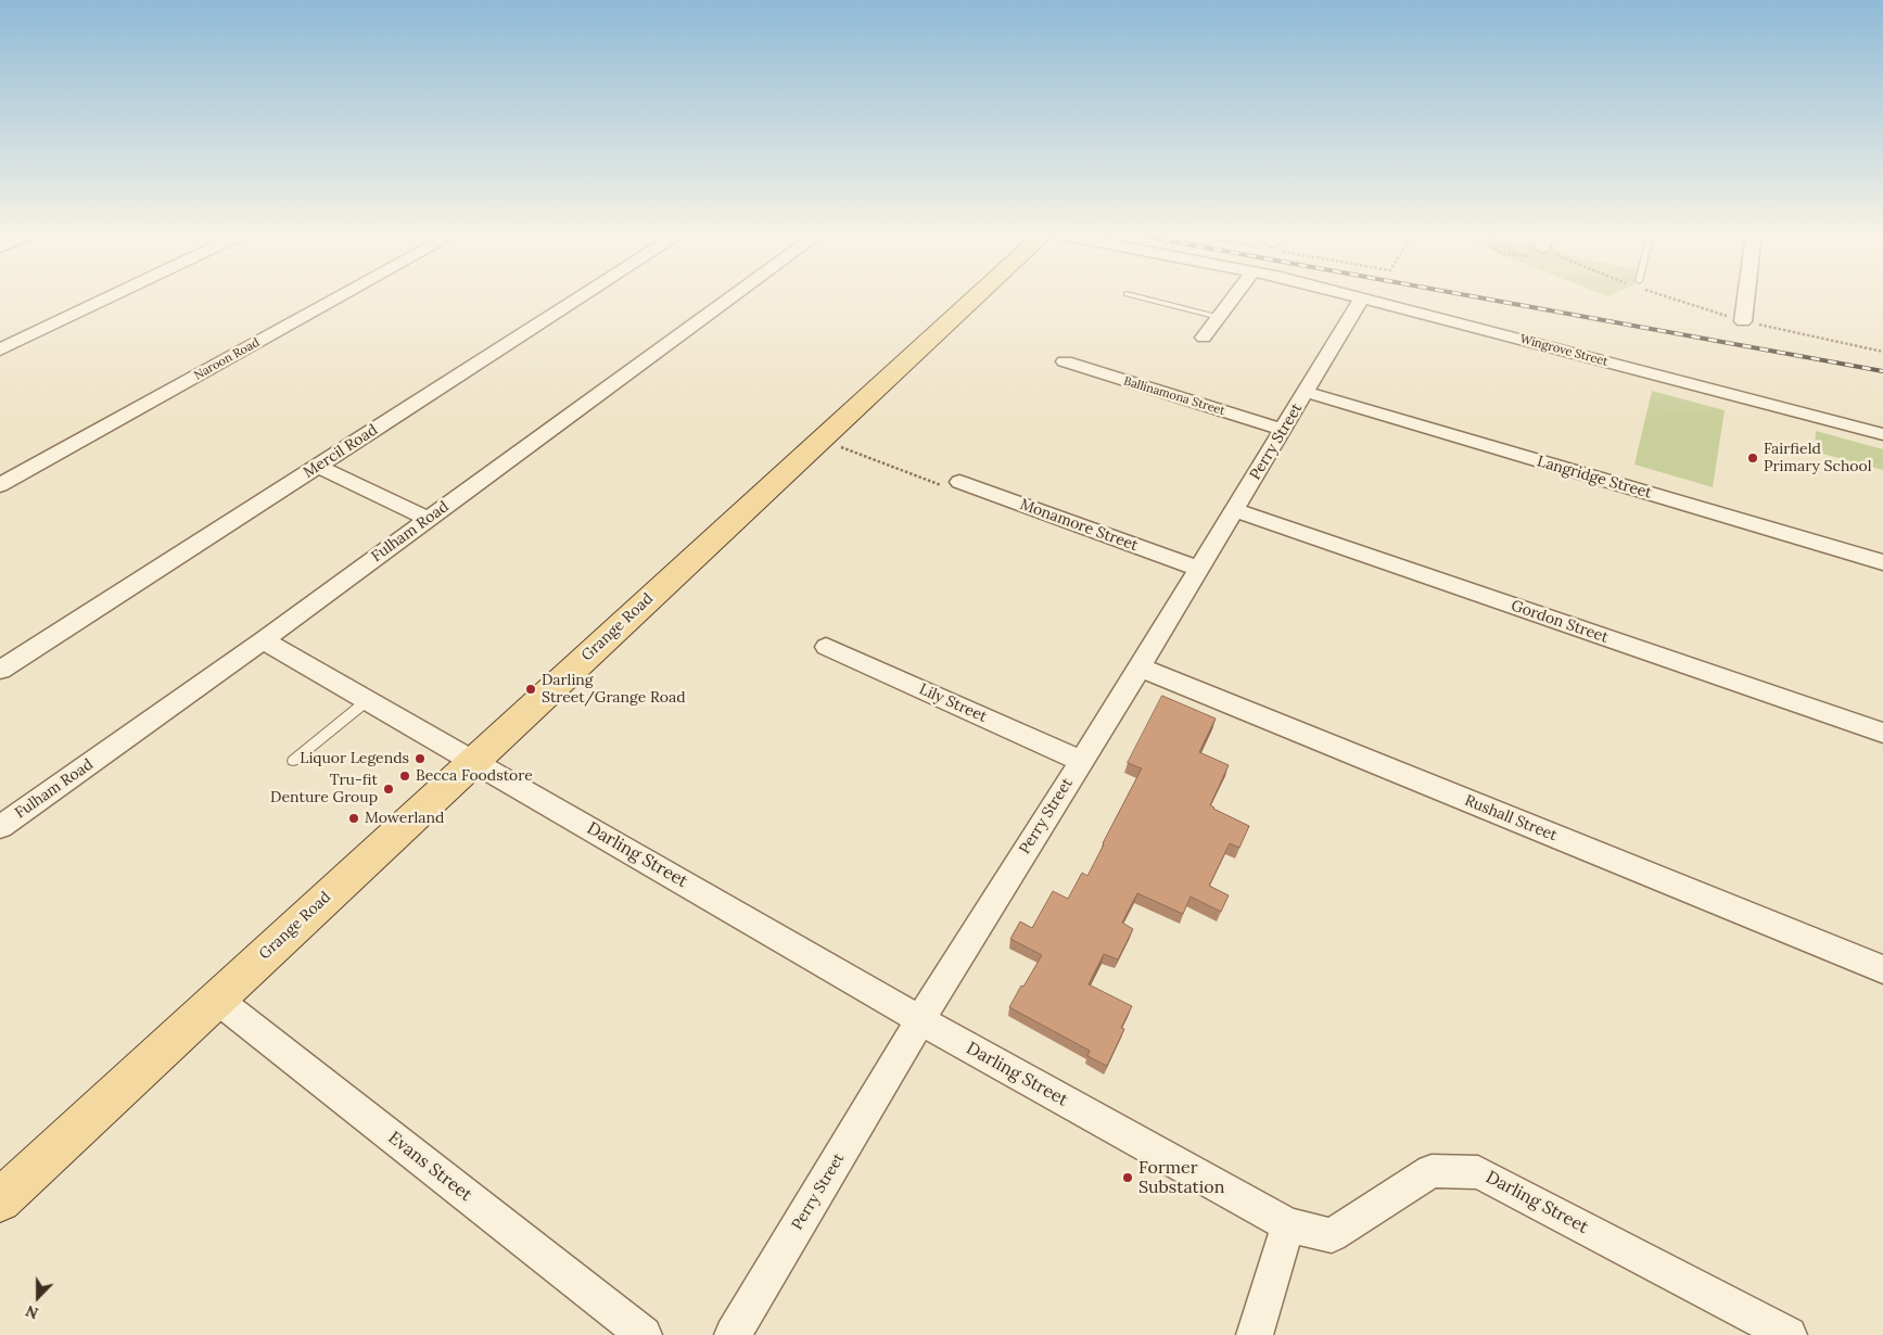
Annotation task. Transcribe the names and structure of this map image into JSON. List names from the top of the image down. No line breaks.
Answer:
{"streets":{"main road":["Grange Road"],"street":["Wingrove Street","Naroon Road","Ballinamona Street","Perry Street","Mercil Road","Langridge Street","Monamore Street","Fulham Road","Gordon Street","Lily Street","Rushall Street","Darling Street","Evans Street"]},"crossings":[["Wingrove Street","Perry Street"],["Ballinamona Street","Perry Street"],["Perry Street","Langridge Street"],["Perry Street","Monamore Street"],["Perry Street","Gordon Street"],["Perry Street","Lily Street"],["Perry Street","Rushall Street"],["Perry Street","Darling Street"],["Fulham Road","Darling Street"],["Grange Road","Darling Street"],["Grange Road","Evans Street"]],"places":["Fairfield Primary School","Darling Street/Grange Road","Liquor Legends","Becca Foodstore","Tru-fit Denture Group","Mowerland","Former Substation"],"north":"bottom"}
